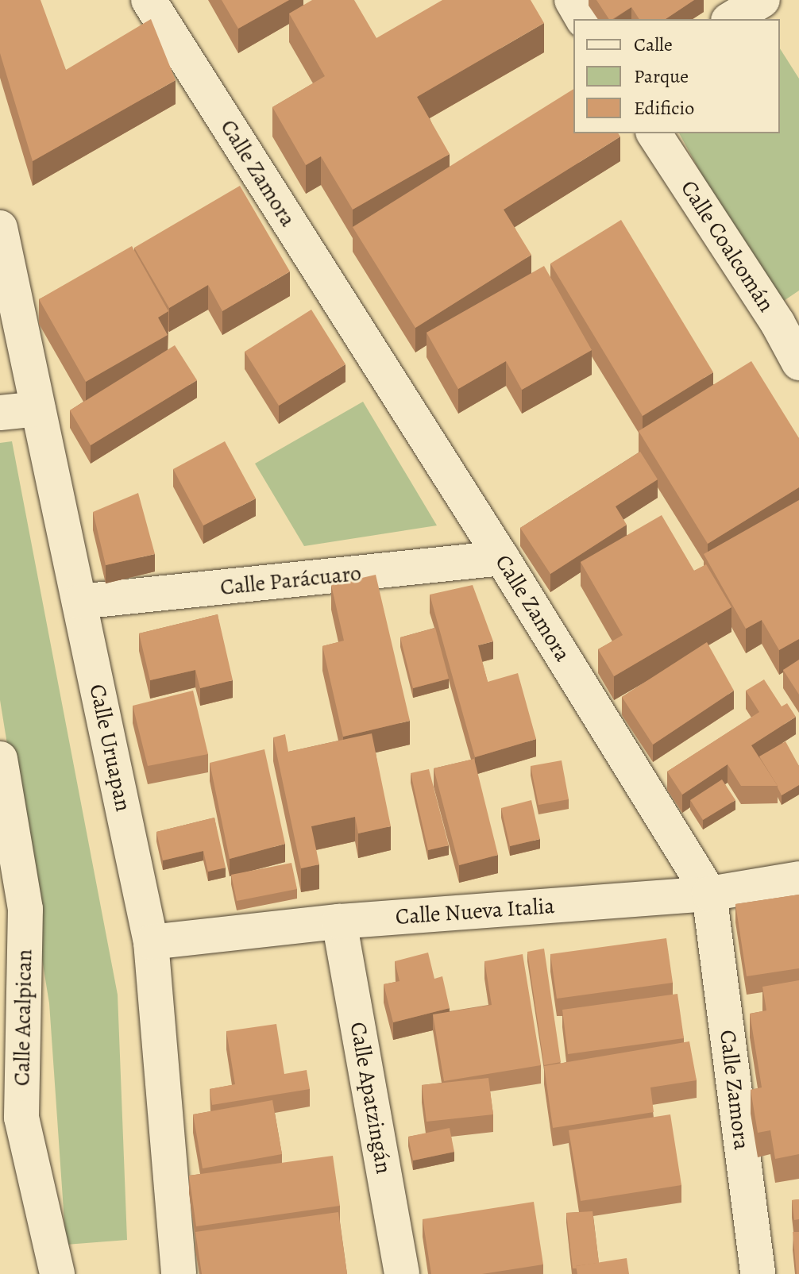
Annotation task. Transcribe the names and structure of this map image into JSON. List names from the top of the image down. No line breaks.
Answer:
{"streets":{"street":["Calle Zamora","Calle Coalcomán","Calle Parácuaro","Calle Uruapan","Calle Nueva Italia","Calle Acalpican","Calle Apatzingán"]},"crossings":[["Calle Zamora","Calle Parácuaro"],["Calle Zamora","Calle Nueva Italia"],["Calle Parácuaro","Calle Uruapan"],["Calle Uruapan","Calle Nueva Italia"],["Calle Nueva Italia","Calle Apatzingán"]],"legend":["Calle","Parque","Edificio"]}
